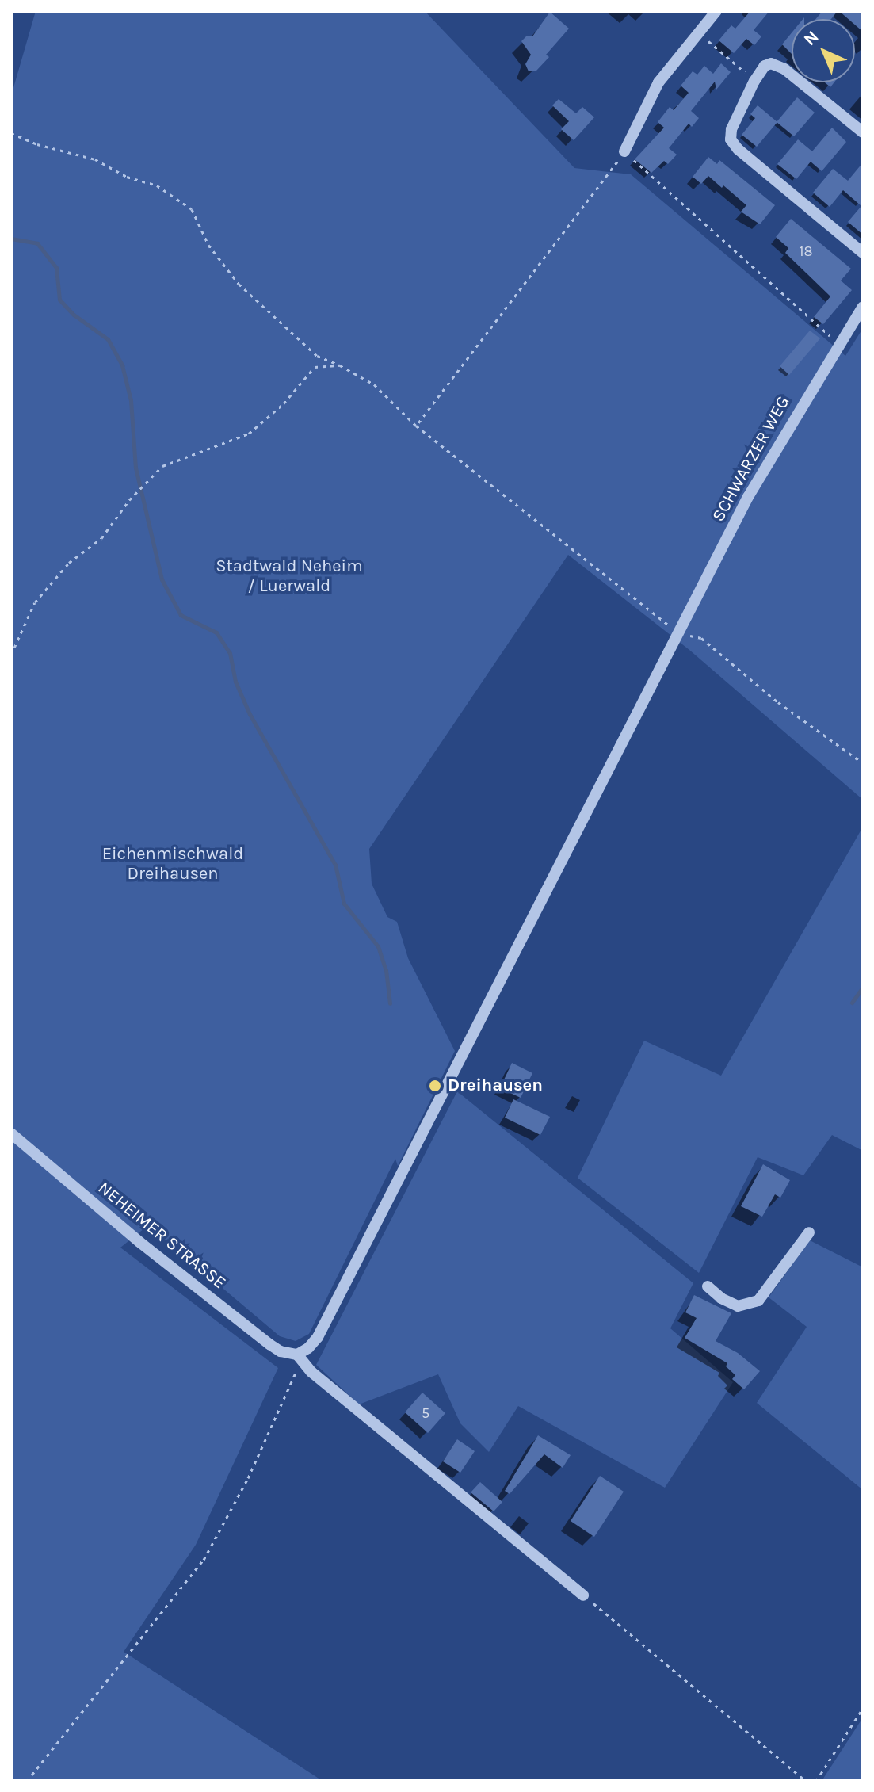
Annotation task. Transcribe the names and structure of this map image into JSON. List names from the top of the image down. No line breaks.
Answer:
{"streets":{"street":["SCHWARZER WEG","NEHEIMER STRASSE"]},"parks":["Stadtwald Neheim / Luerwald","Eichenmischwald Dreihausen"],"places":["Dreihausen"],"house_numbers":["18","5"],"north":"top left"}
